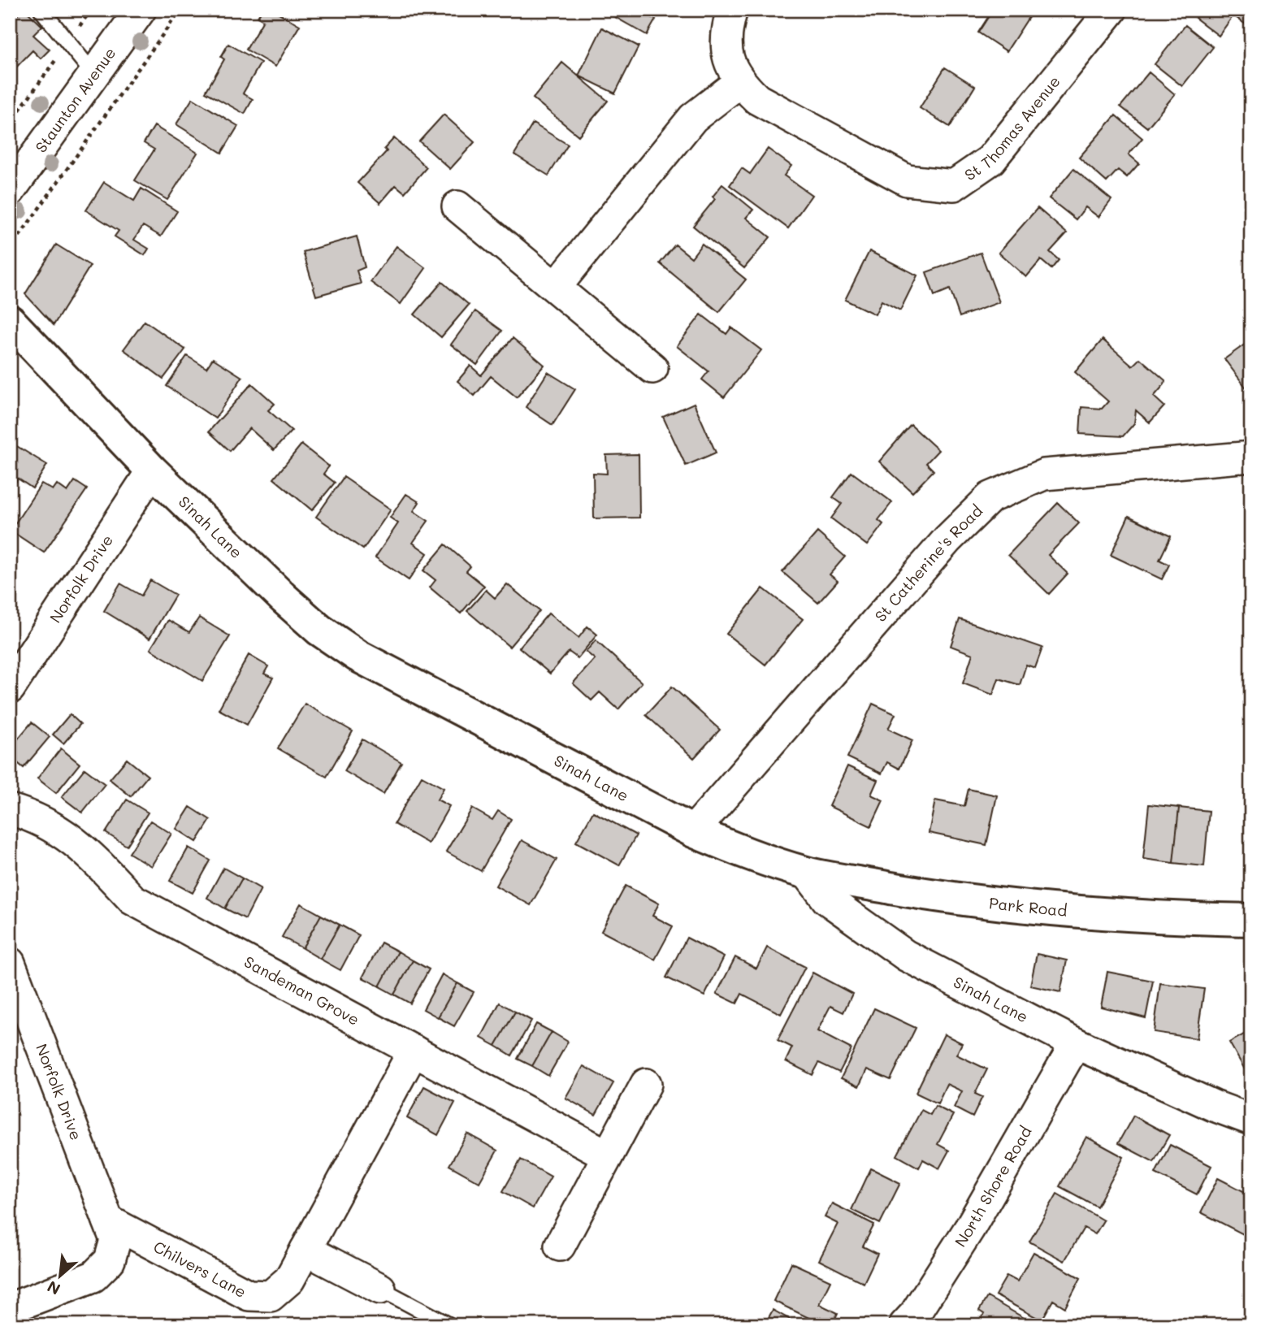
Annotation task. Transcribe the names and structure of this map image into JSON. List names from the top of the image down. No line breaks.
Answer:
{"streets":{"street":["Staunton Avenue","St Thomas Avenue","Sinah Lane","St Catherine's Road","Norfolk Drive","Park Road","Sandeman Grove","North Shore Road","Chilvers Lane"]},"crossings":[["Sinah Lane","St Catherine's Road"],["Sinah Lane","Norfolk Drive"],["Sinah Lane","Park Road"],["Sinah Lane","North Shore Road"],["Norfolk Drive","Chilvers Lane"],["Sandeman Grove","Chilvers Lane"]],"north":"bottom left"}
